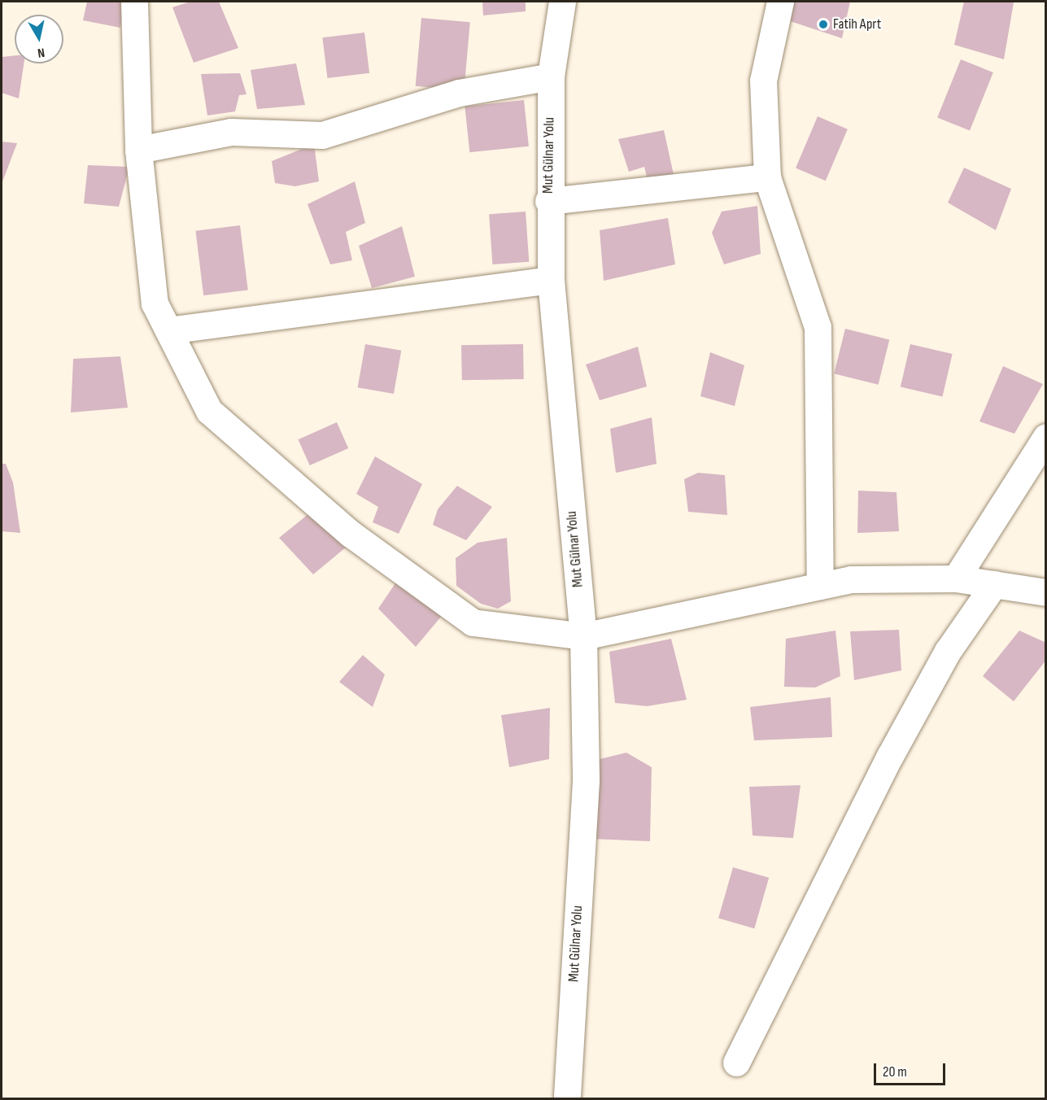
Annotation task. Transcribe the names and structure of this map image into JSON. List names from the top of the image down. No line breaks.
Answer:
{"streets":{"street":["Mut Gülnar Yolu"]},"places":["Fatih Aprt"],"scale_bar":"20 m","north":"bottom"}
